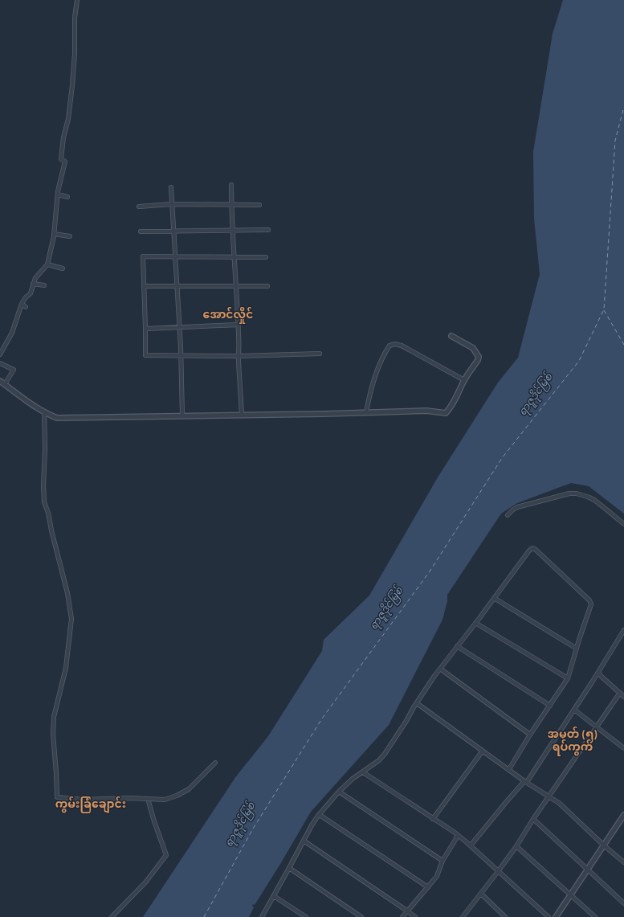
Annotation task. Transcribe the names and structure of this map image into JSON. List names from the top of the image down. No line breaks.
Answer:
{"districts":["အောင်လှိုင်","အမှတ် (၅) ရပ်ကွက်","ကွမ်းခြံချောင်း"],"water":["ရာဇူဒိုင်မြစ်"]}
